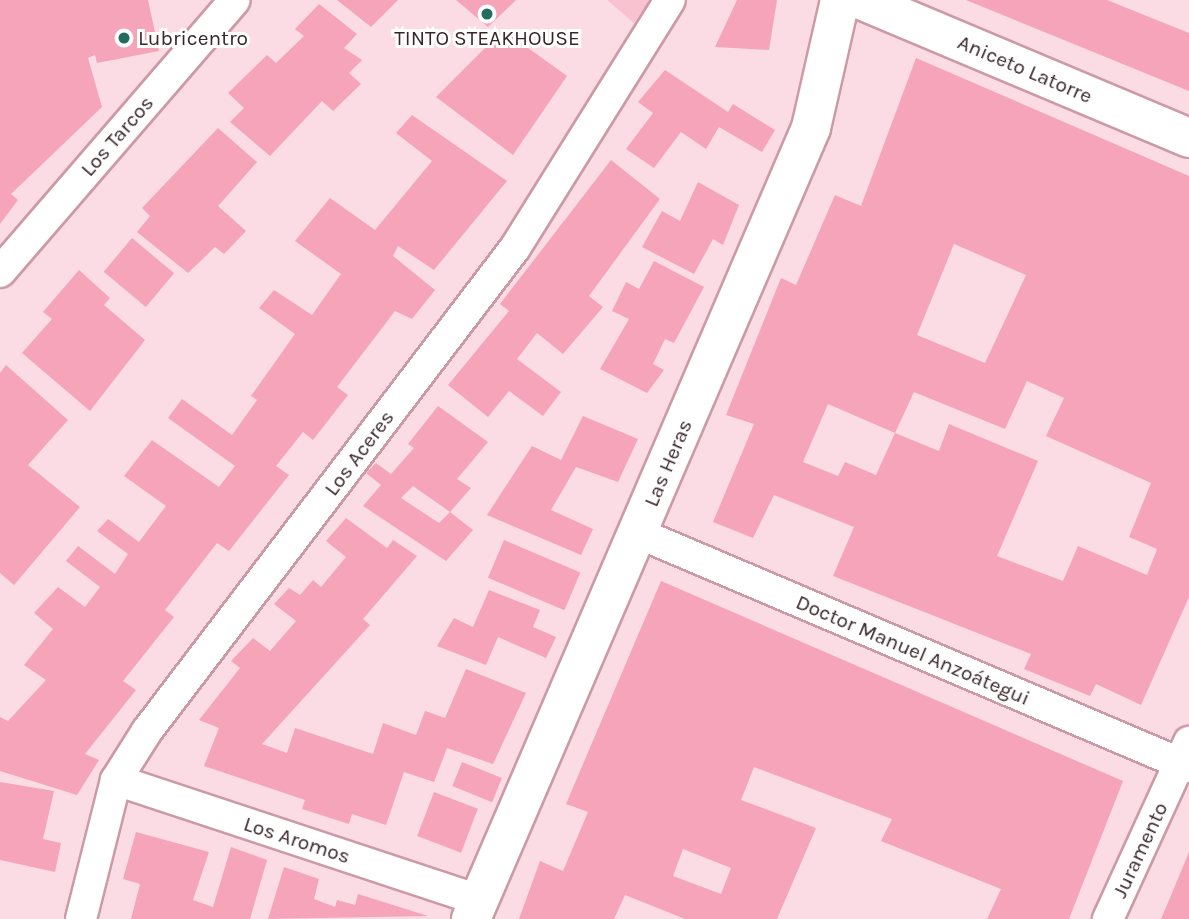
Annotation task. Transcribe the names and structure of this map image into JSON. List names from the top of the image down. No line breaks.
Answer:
{"streets":{"street":["Aniceto Latorre","Los Tarcos","Los Aceres","Las Heras","Doctor Manuel Anzoátegui","Los Aromos","Juramento"]},"crossings":[["Los Aceres","Los Aromos"],["Las Heras","Doctor Manuel Anzoátegui"],["Las Heras","Los Aromos"],["Doctor Manuel Anzoátegui","Juramento"]],"places":["TINTO STEAKHOUSE","Lubricentro"]}
